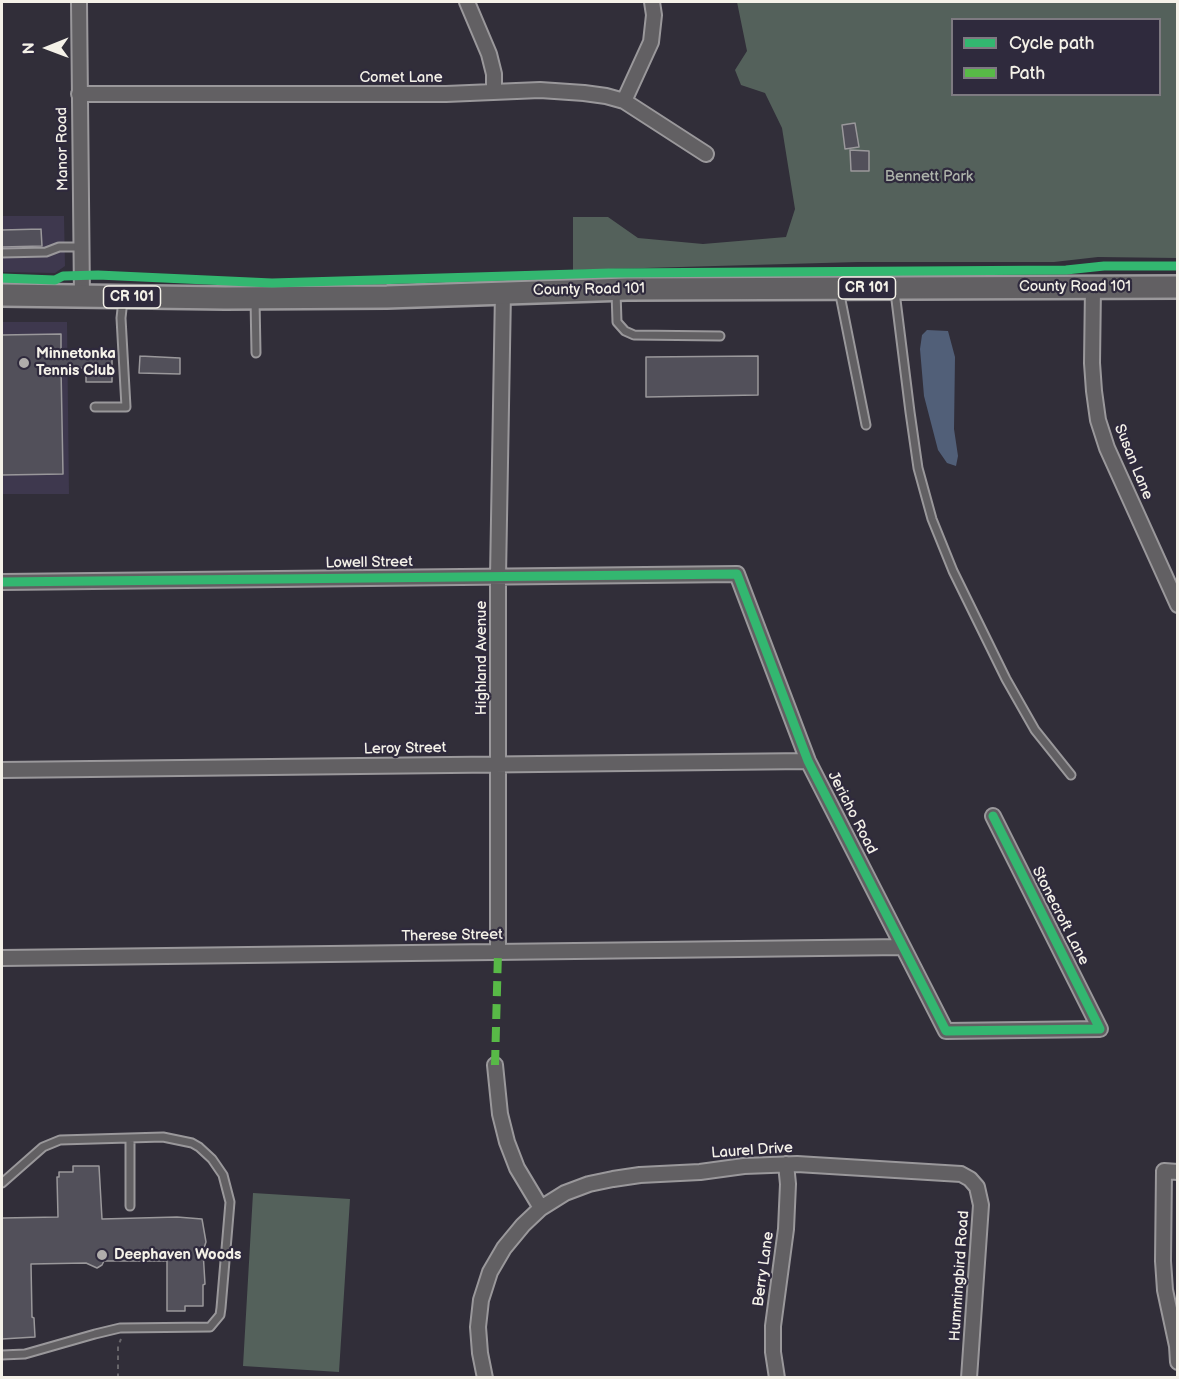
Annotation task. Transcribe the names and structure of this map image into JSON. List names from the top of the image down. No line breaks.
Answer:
{"streets":{"main road":["County Road 101","CR 101"],"street":["Comet Lane","Manor Road","Susan Lane","Lowell Street","Highland Avenue","Leroy Street","Jericho Road","Stonecroft Lane","Therese Street","Laurel Drive","Berry Lane","Hummingbird Road"]},"crossings":[["Comet Lane","Manor Road"],["Manor Road","County Road 101"],["County Road 101","Susan Lane"],["County Road 101","Highland Avenue"],["Lowell Street","Highland Avenue"],["Lowell Street","Jericho Road"],["Highland Avenue","Leroy Street"],["Highland Avenue","Therese Street"],["Leroy Street","Jericho Road"],["Jericho Road","Stonecroft Lane"],["Jericho Road","Therese Street"],["Laurel Drive","Berry Lane"],["Laurel Drive","Hummingbird Road"]],"parks":["Bennett Park"],"places":["Minnetonka Tennis Club","Deephaven Woods"],"legend":["Cycle path","Path"],"north":"left"}
